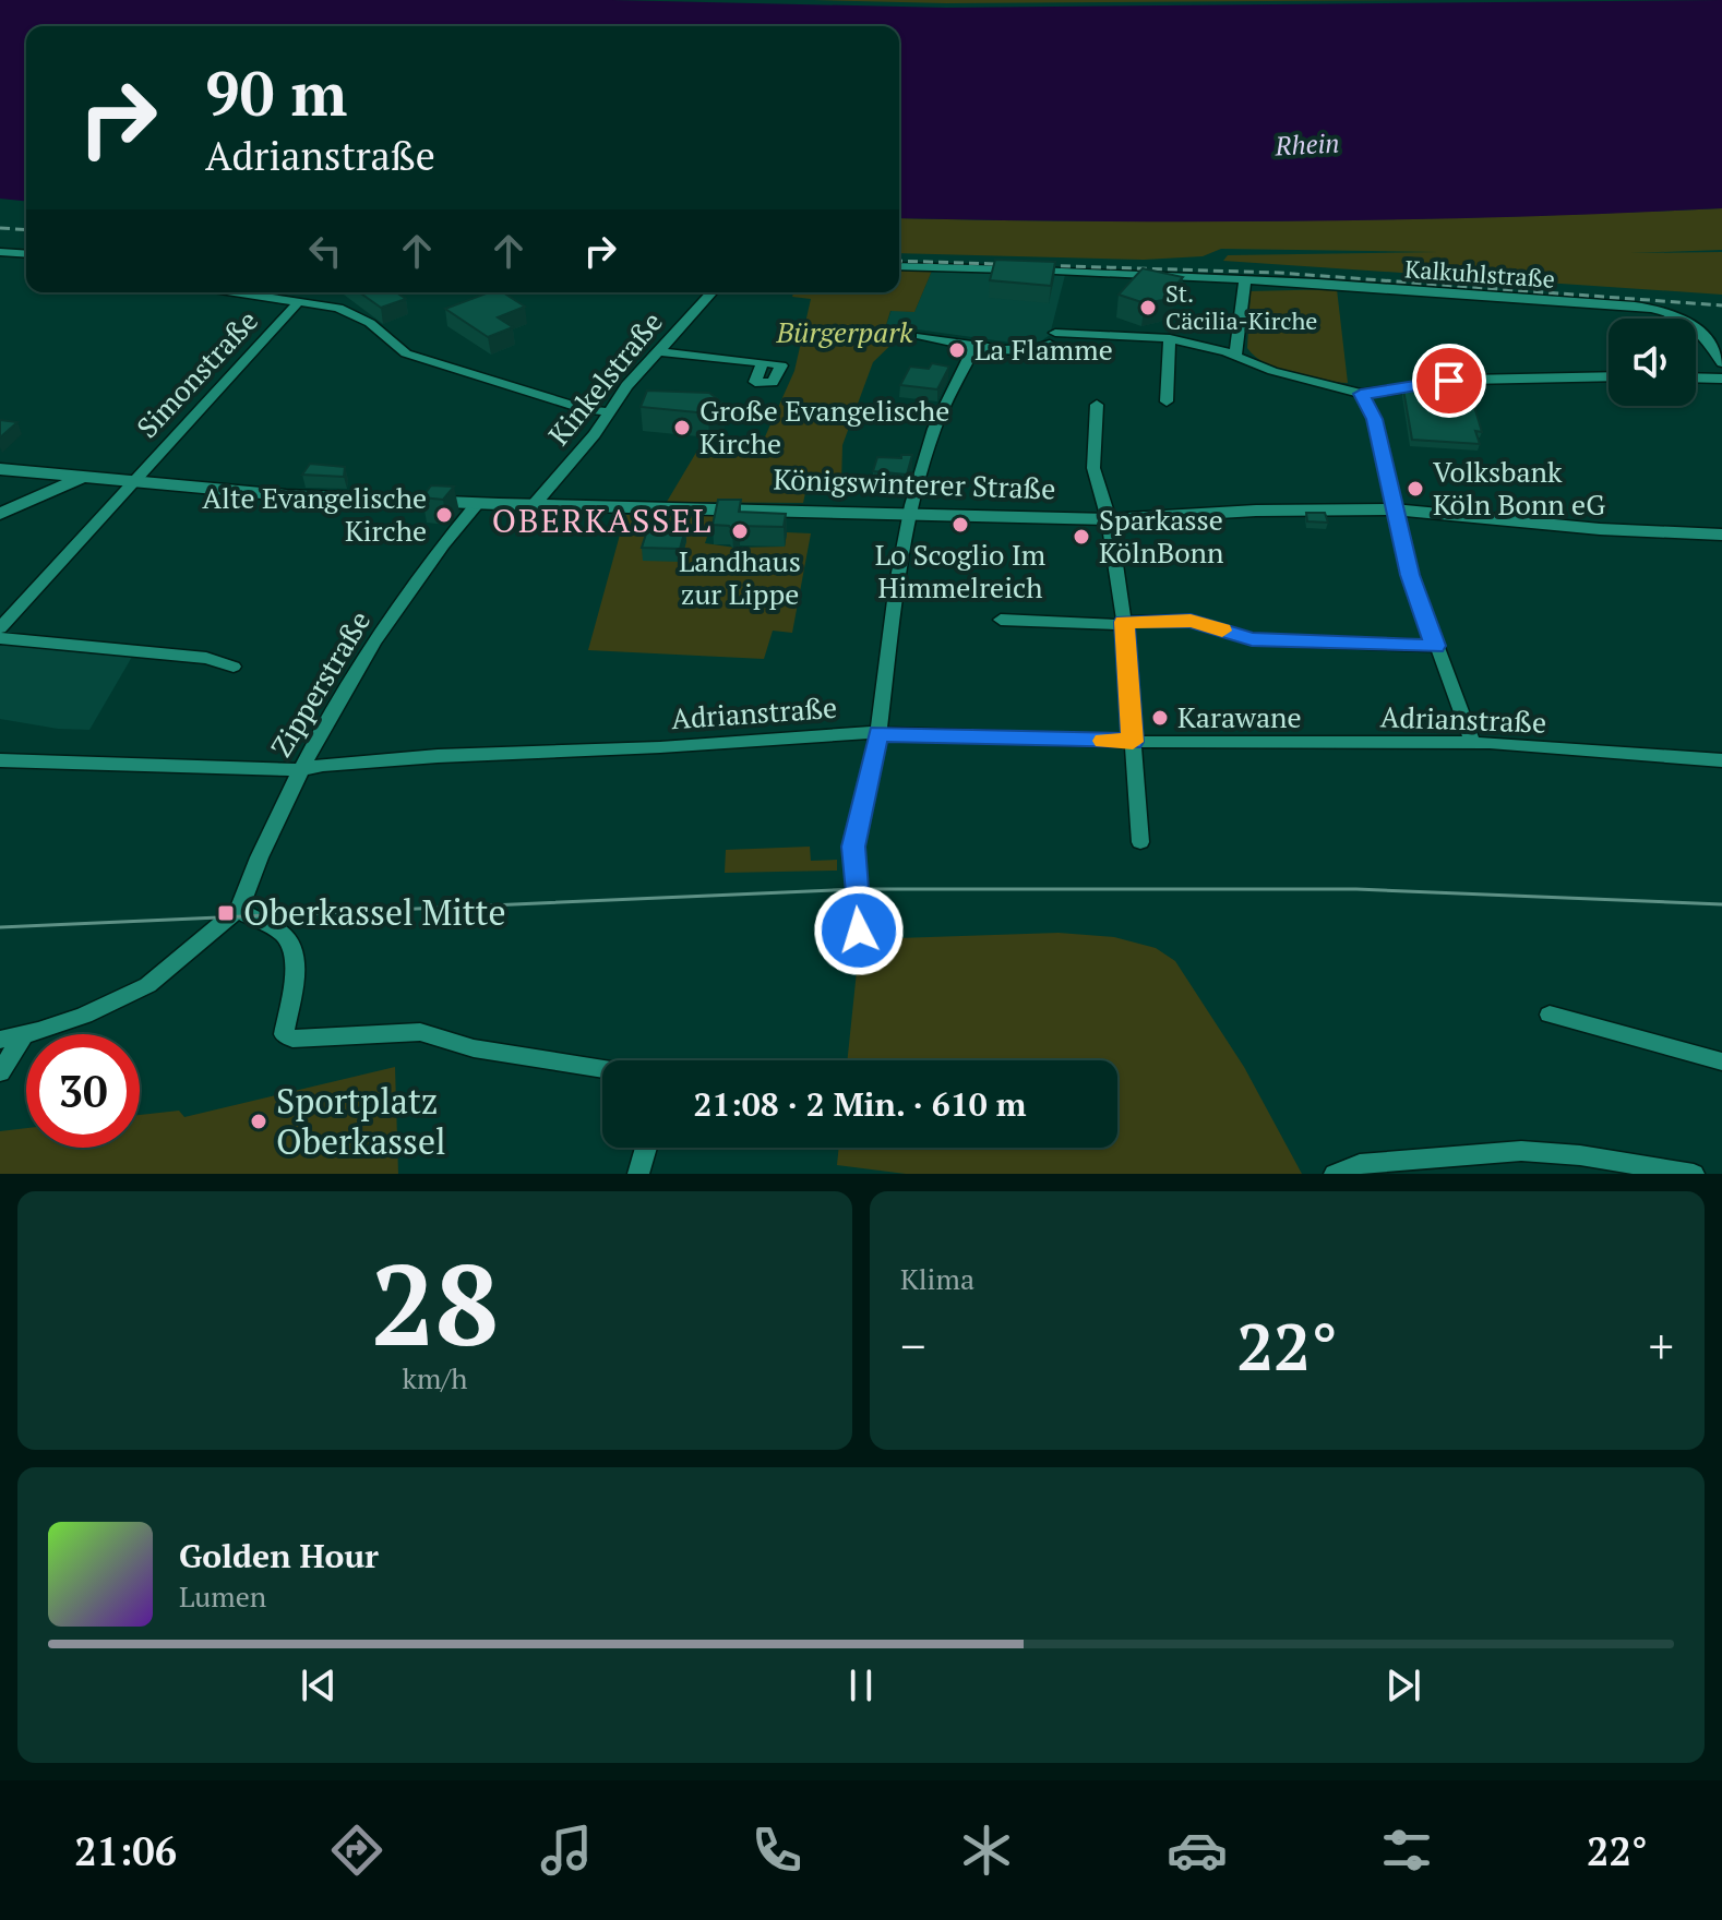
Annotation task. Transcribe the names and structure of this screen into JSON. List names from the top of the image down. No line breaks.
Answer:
{"streets":{"main road":["Königswinterer Straße"],"street":["Kalkuhlstraße","Simonstraße","Kinkelstraße","Zipperstraße","Adrianstraße"]},"crossings":[["Simonstraße","Königswinterer Straße"],["Kinkelstraße","Königswinterer Straße"],["Königswinterer Straße","Zipperstraße"],["Zipperstraße","Adrianstraße"]],"districts":["OBERKASSEL"],"water":["Rhein"],"parks":["Bürgerpark"],"places":{"other":["St. Cäcilia-Kirche","La Flamme","Große Evangelische Kirche","Volksbank Köln Bonn eG","Alte Evangelische Kirche","Lo Scoglio Im Himmelreich","Landhaus zur Lippe","Sparkasse KölnBonn","Karawane","Sportplatz Oberkassel"],"transit":["Oberkassel Mitte"]},"page":{"turn":["90 m","Adrianstraße"],"limit":"30","trip":"21:08 · 2 Min. · 610 m","tile":[["28","km/h"],"Klima"],"heat":["−","22°","+"],"song":["Golden Hour","Lumen"],"tabs":["21:06","22°"]}}
